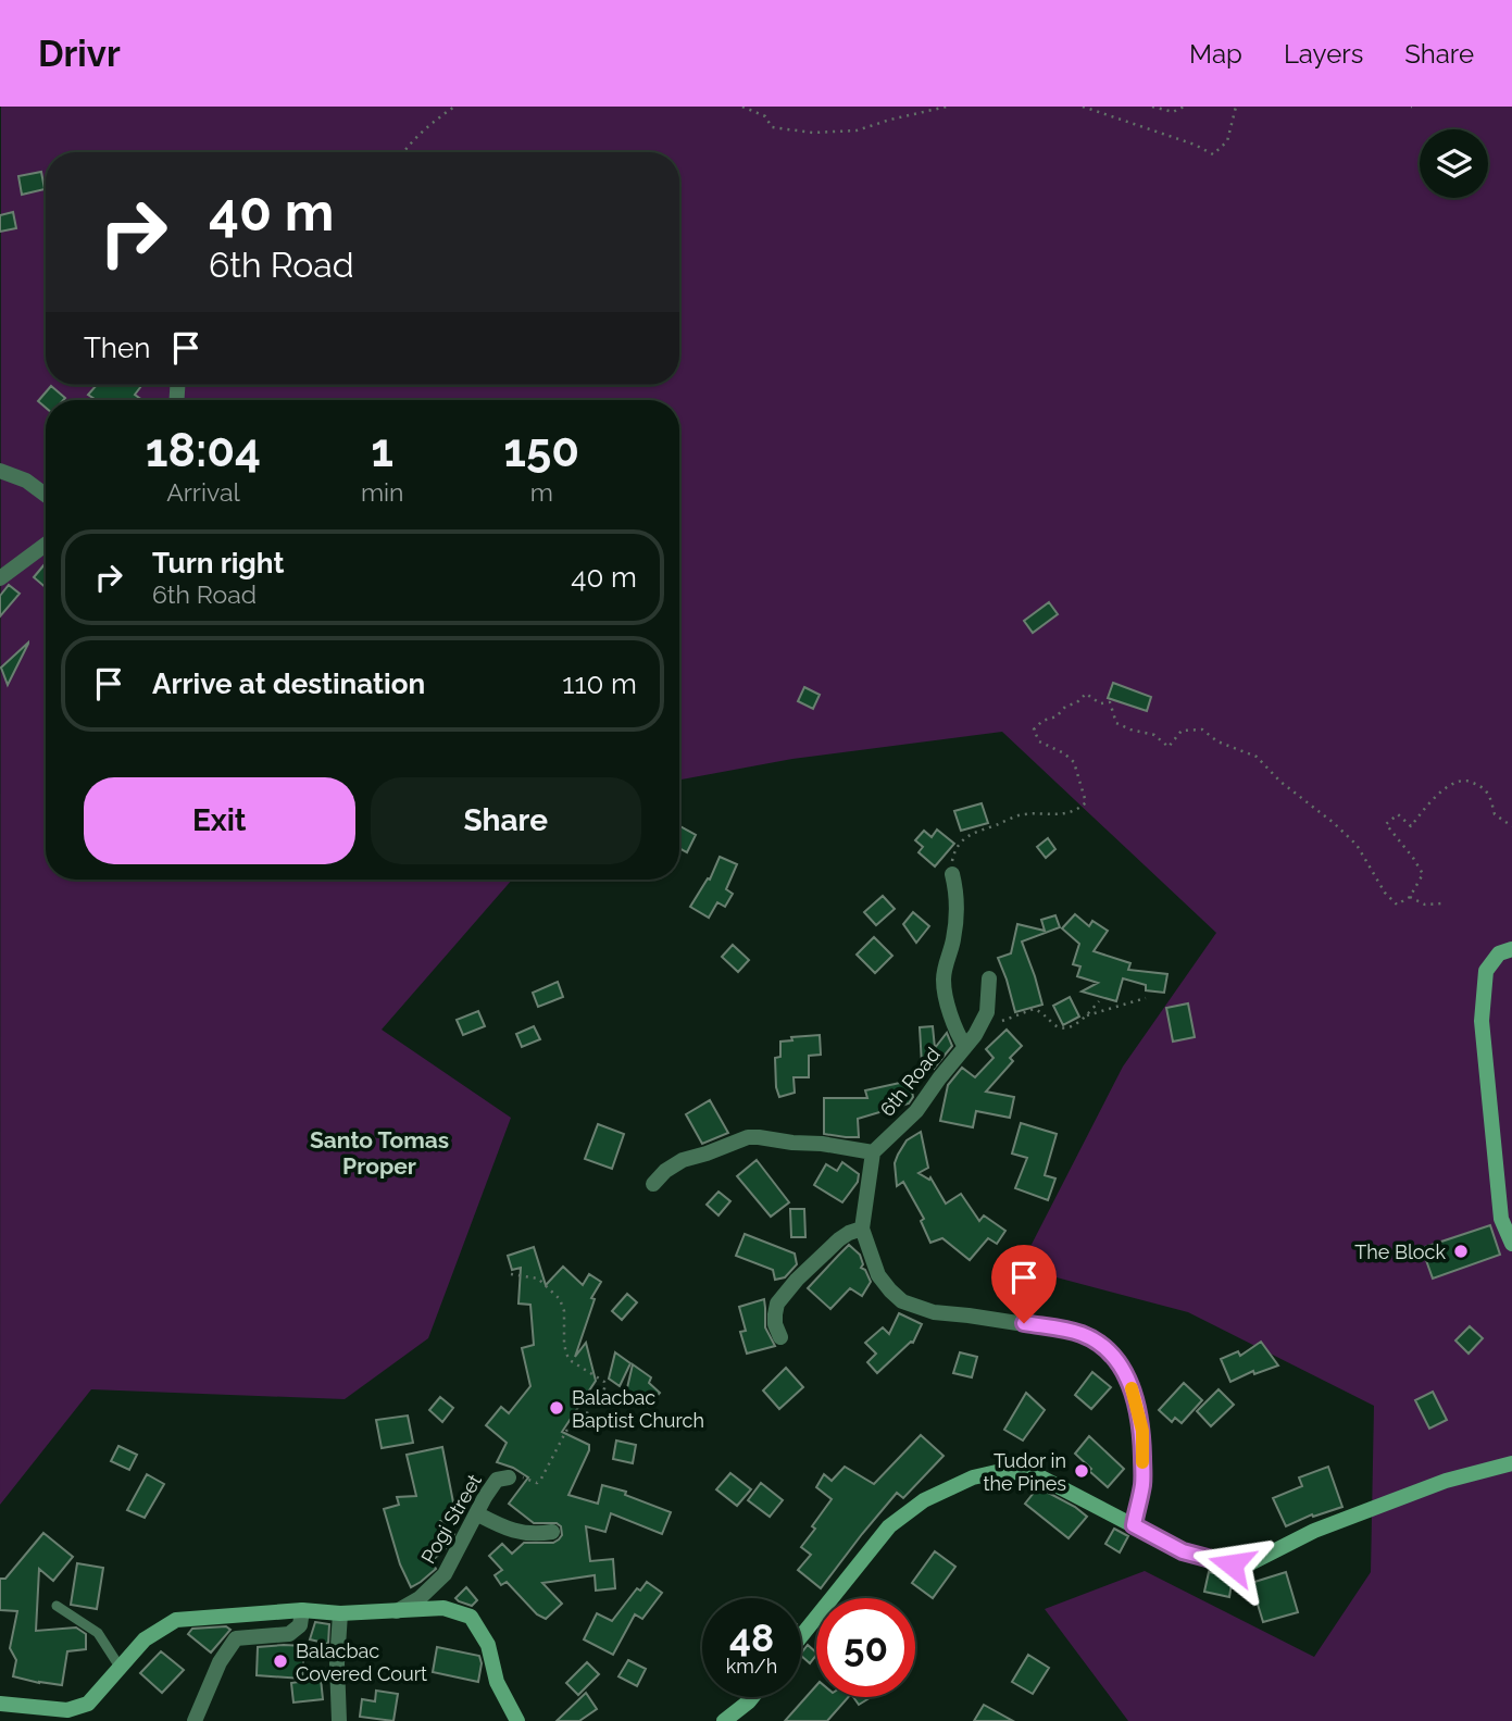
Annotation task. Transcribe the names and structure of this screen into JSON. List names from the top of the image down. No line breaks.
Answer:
{"streets":{"street":["6th Road","Pogi Street"]},"districts":["Santo Tomas Proper"],"places":["The Block","Balacbac Baptist Church","Tudor in the Pines","Balacbac Covered Court"],"page":{"header":"Drivr","nav":["Map","Layers","Share"],"turn":["40 m","6th Road"],"then":"Then","eta":["18:04","Arrival","1","min","150","m"],"list":[{"name":"Turn right","note":"6th Road","value":"40 m"},{"name":"Arrive at destination","value":"110 m"}],"buttons":["Exit","Share"],"speed":"48 km/h","limit":"50"}}
